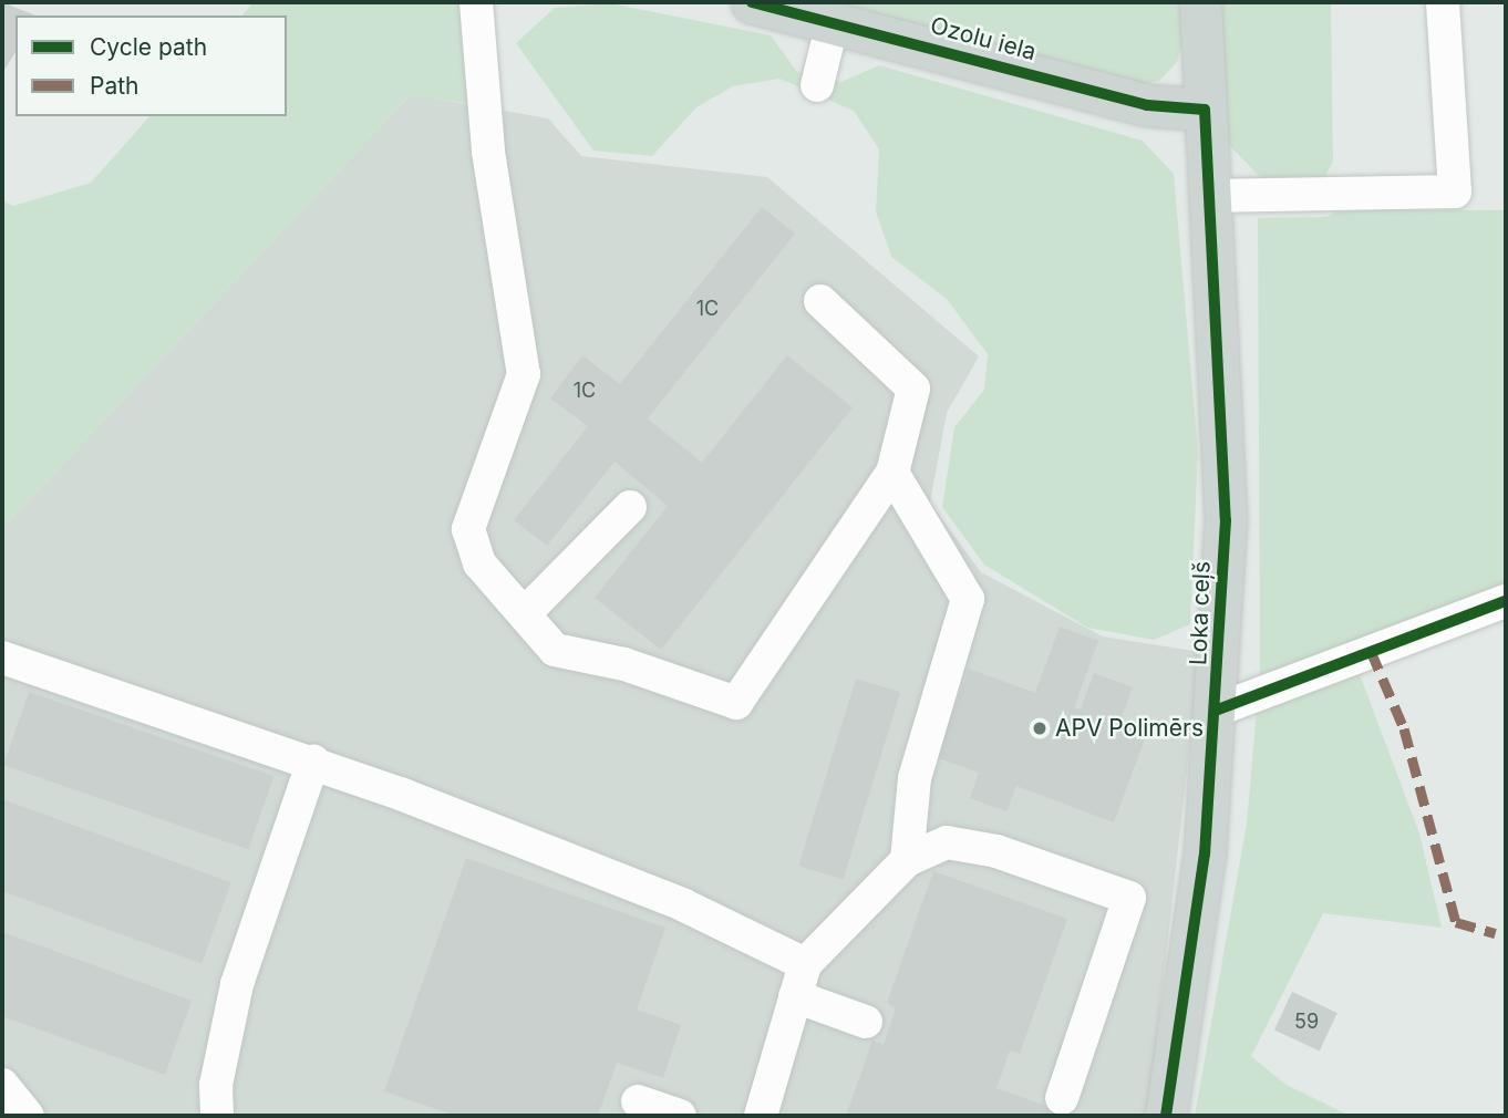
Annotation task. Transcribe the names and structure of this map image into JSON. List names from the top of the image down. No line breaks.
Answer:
{"streets":{"main road":["Ozolu iela","Loka ceļš"]},"crossings":[["Ozolu iela","Loka ceļš"]],"places":["APV Polimērs"],"house_numbers":["1C","1C","59"],"legend":["Cycle path","Path"]}
